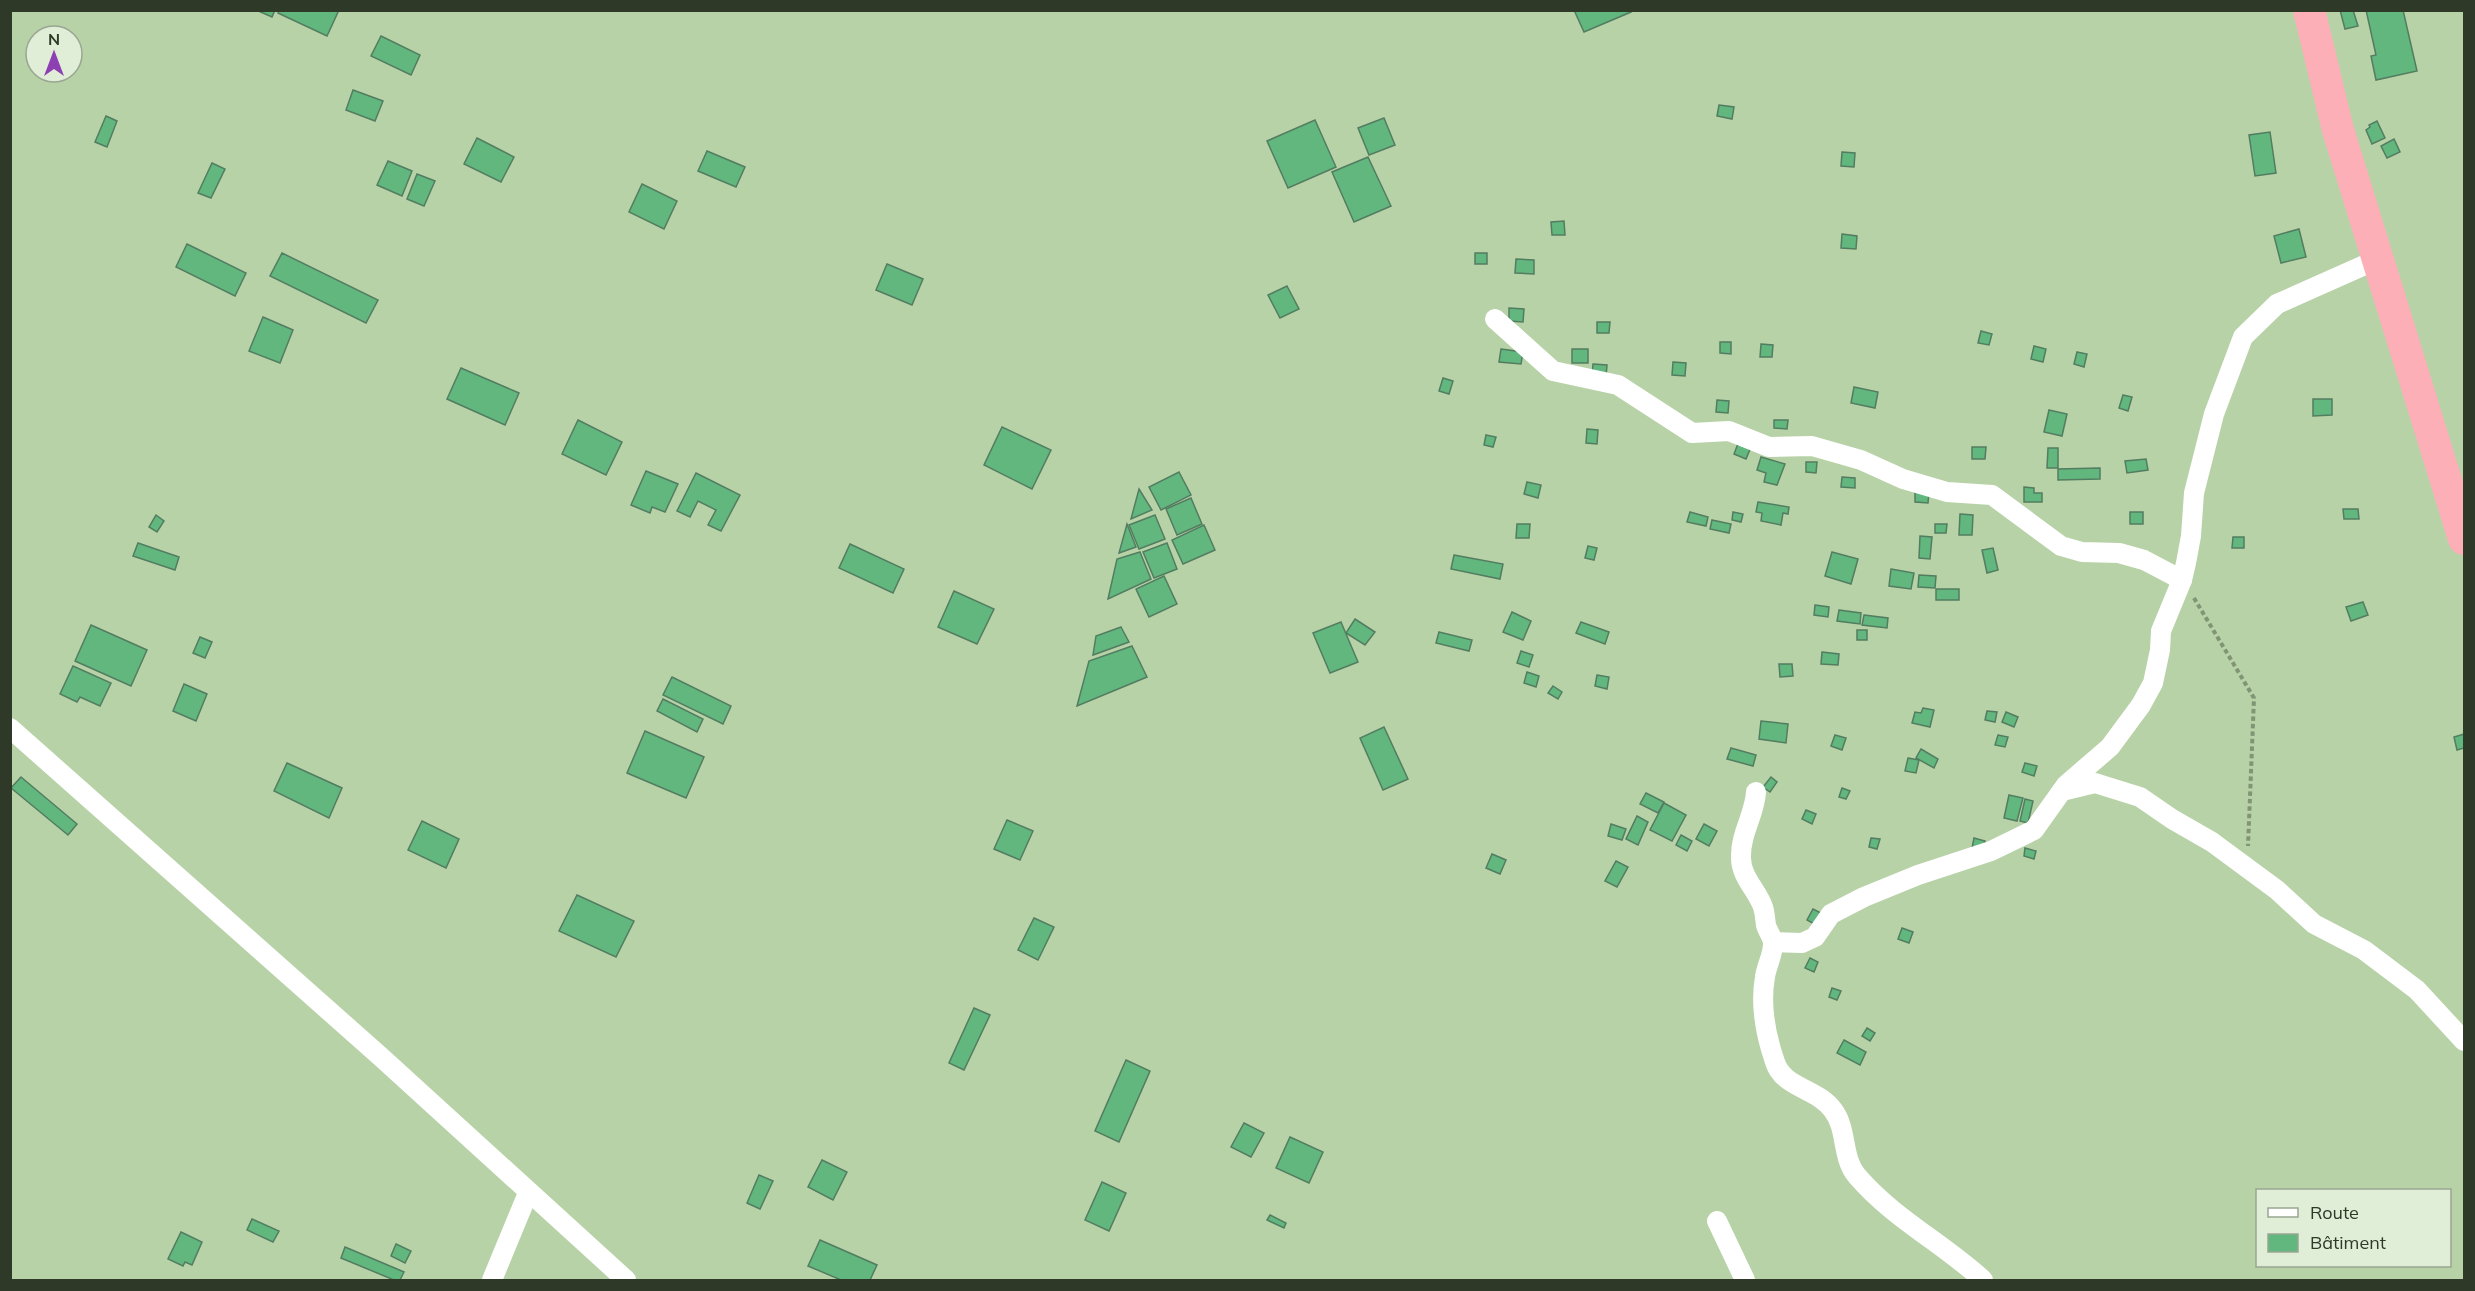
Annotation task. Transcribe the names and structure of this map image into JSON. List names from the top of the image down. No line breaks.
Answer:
{"legend":["Route","Bâtiment"],"north":"top"}
